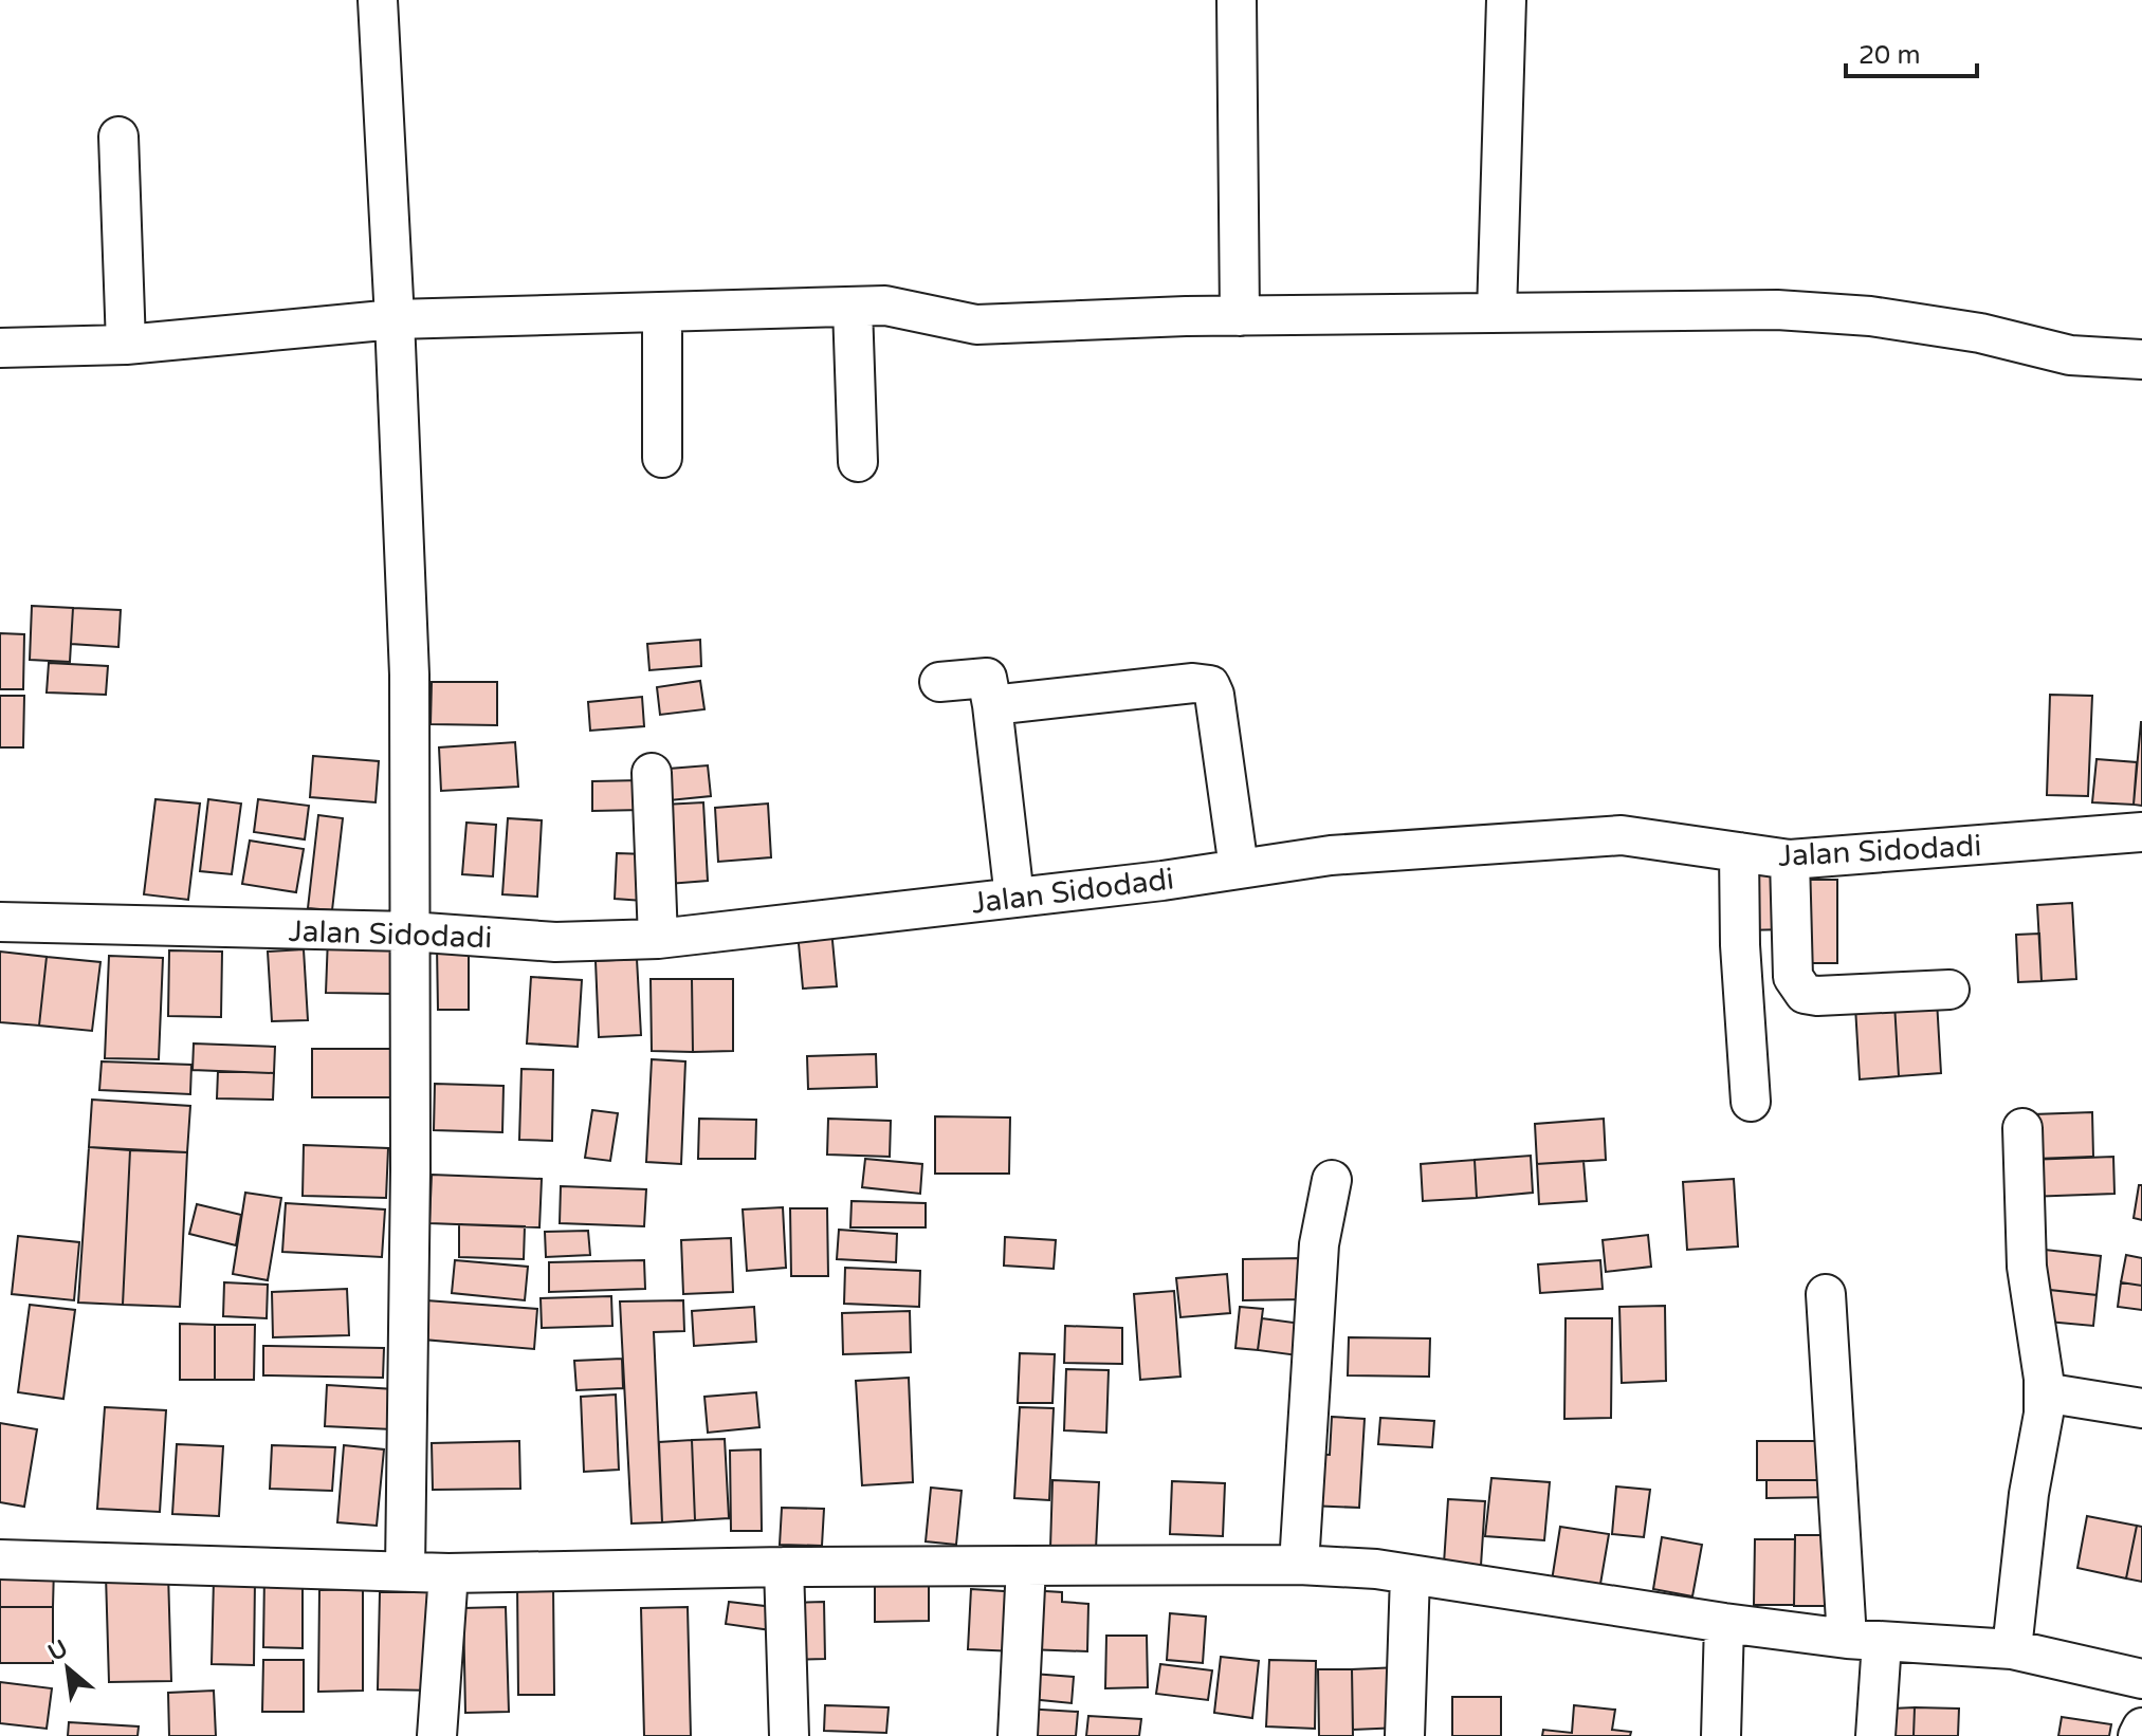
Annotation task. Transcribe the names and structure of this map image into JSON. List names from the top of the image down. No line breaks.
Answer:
{"streets":{"street":["Jalan Sidodadi"]},"scale_bar":"20 m","north":"top left"}
